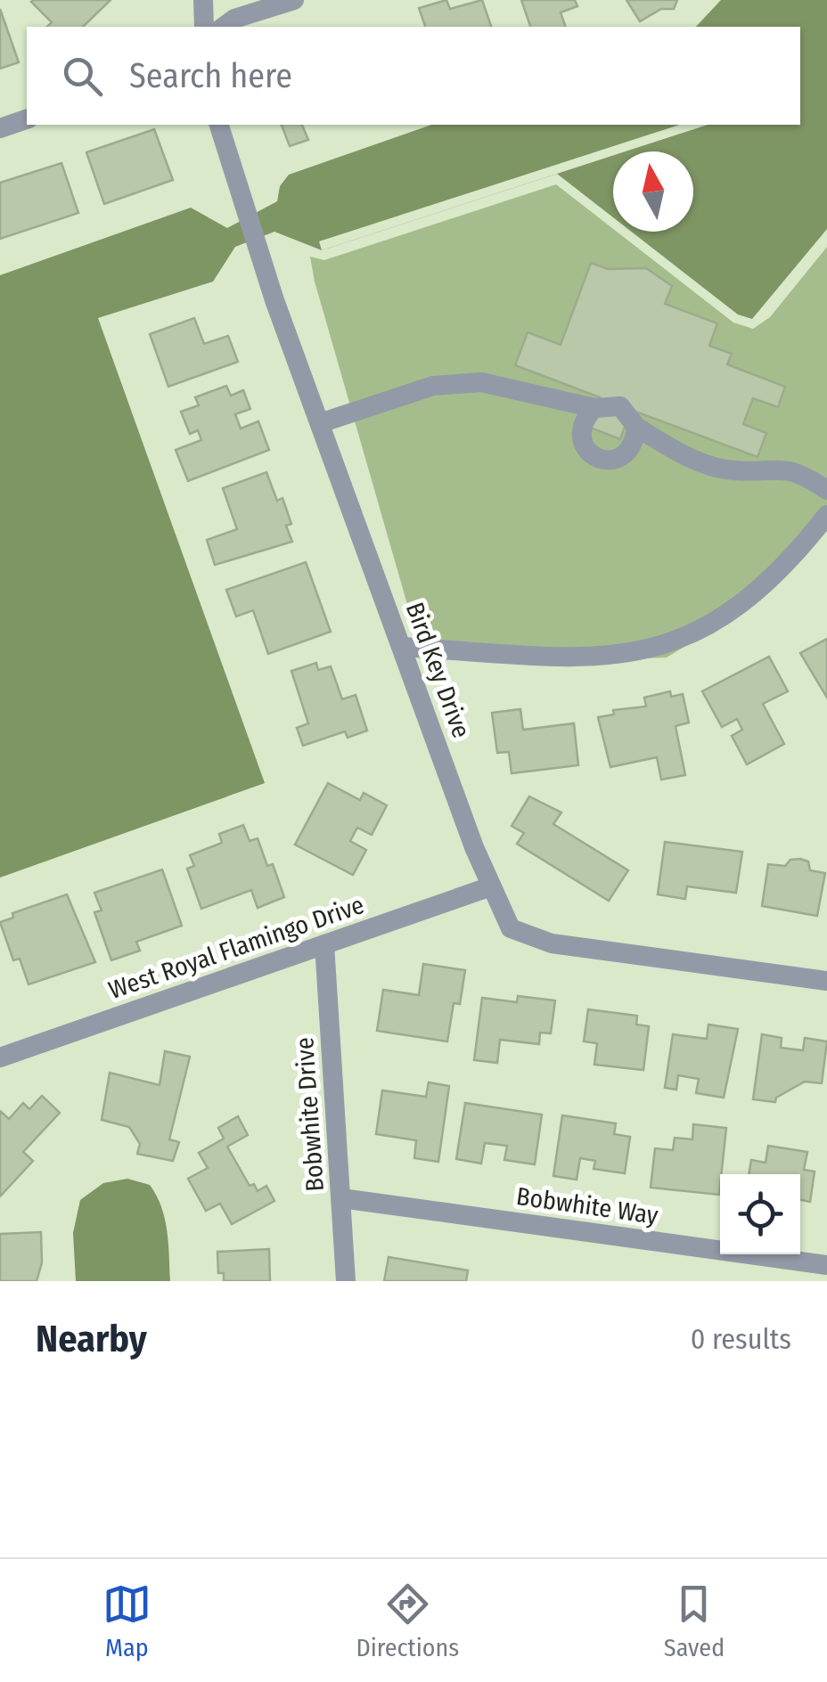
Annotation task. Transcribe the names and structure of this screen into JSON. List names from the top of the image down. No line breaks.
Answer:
{"streets":{"street":["Bird Key Drive","West Royal Flamingo Drive","Bobwhite Drive","Bobwhite Way"]},"crossings":[["Bird Key Drive","West Royal Flamingo Drive"],["West Royal Flamingo Drive","Bobwhite Drive"],["Bobwhite Drive","Bobwhite Way"]],"north":"top","page":{"search":"Search here","heading":["Nearby","0 results"],"nav":["Map","Directions","Saved"]}}
